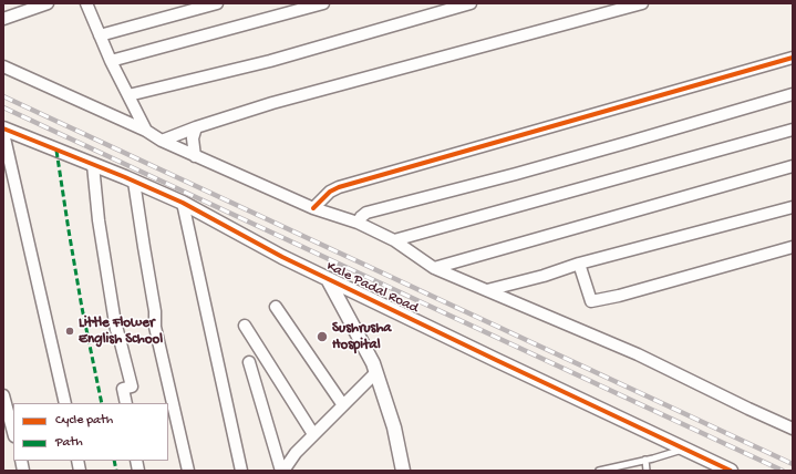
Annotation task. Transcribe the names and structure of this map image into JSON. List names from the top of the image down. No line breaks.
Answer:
{"streets":{"street":["Kale Padal Road"]},"places":["Little Flower English School","Sushrusha Hospital"],"legend":["Cycle path","Path"]}
